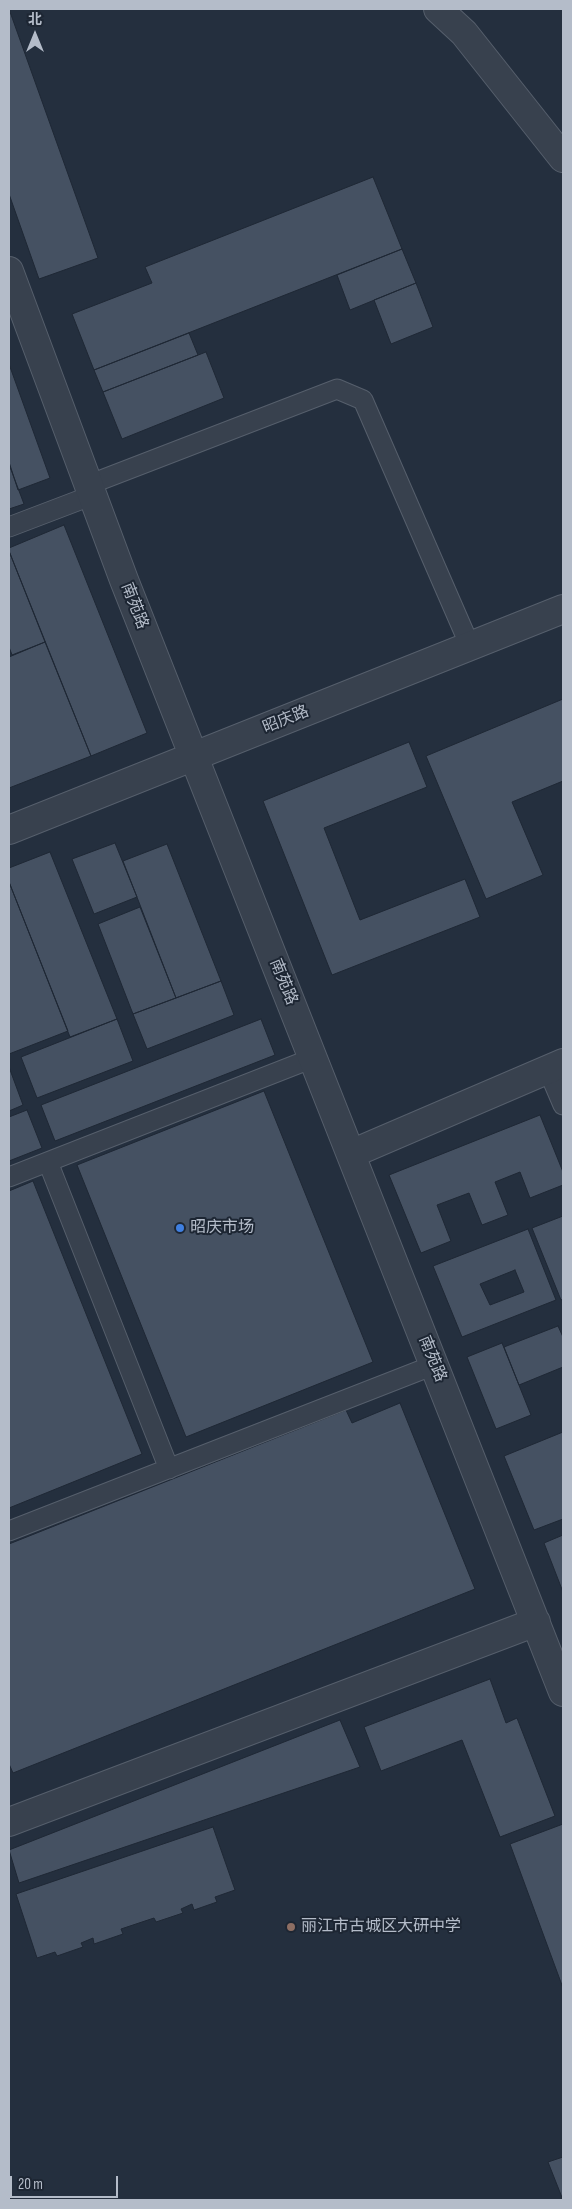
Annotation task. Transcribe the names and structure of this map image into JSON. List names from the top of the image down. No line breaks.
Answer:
{"streets":{"street":["南苑路","昭庆路"]},"crossings":[["南苑路","昭庆路"]],"places":["昭庆市场","丽江市古城区大研中学"],"scale_bar":"20 m","north":"top"}
